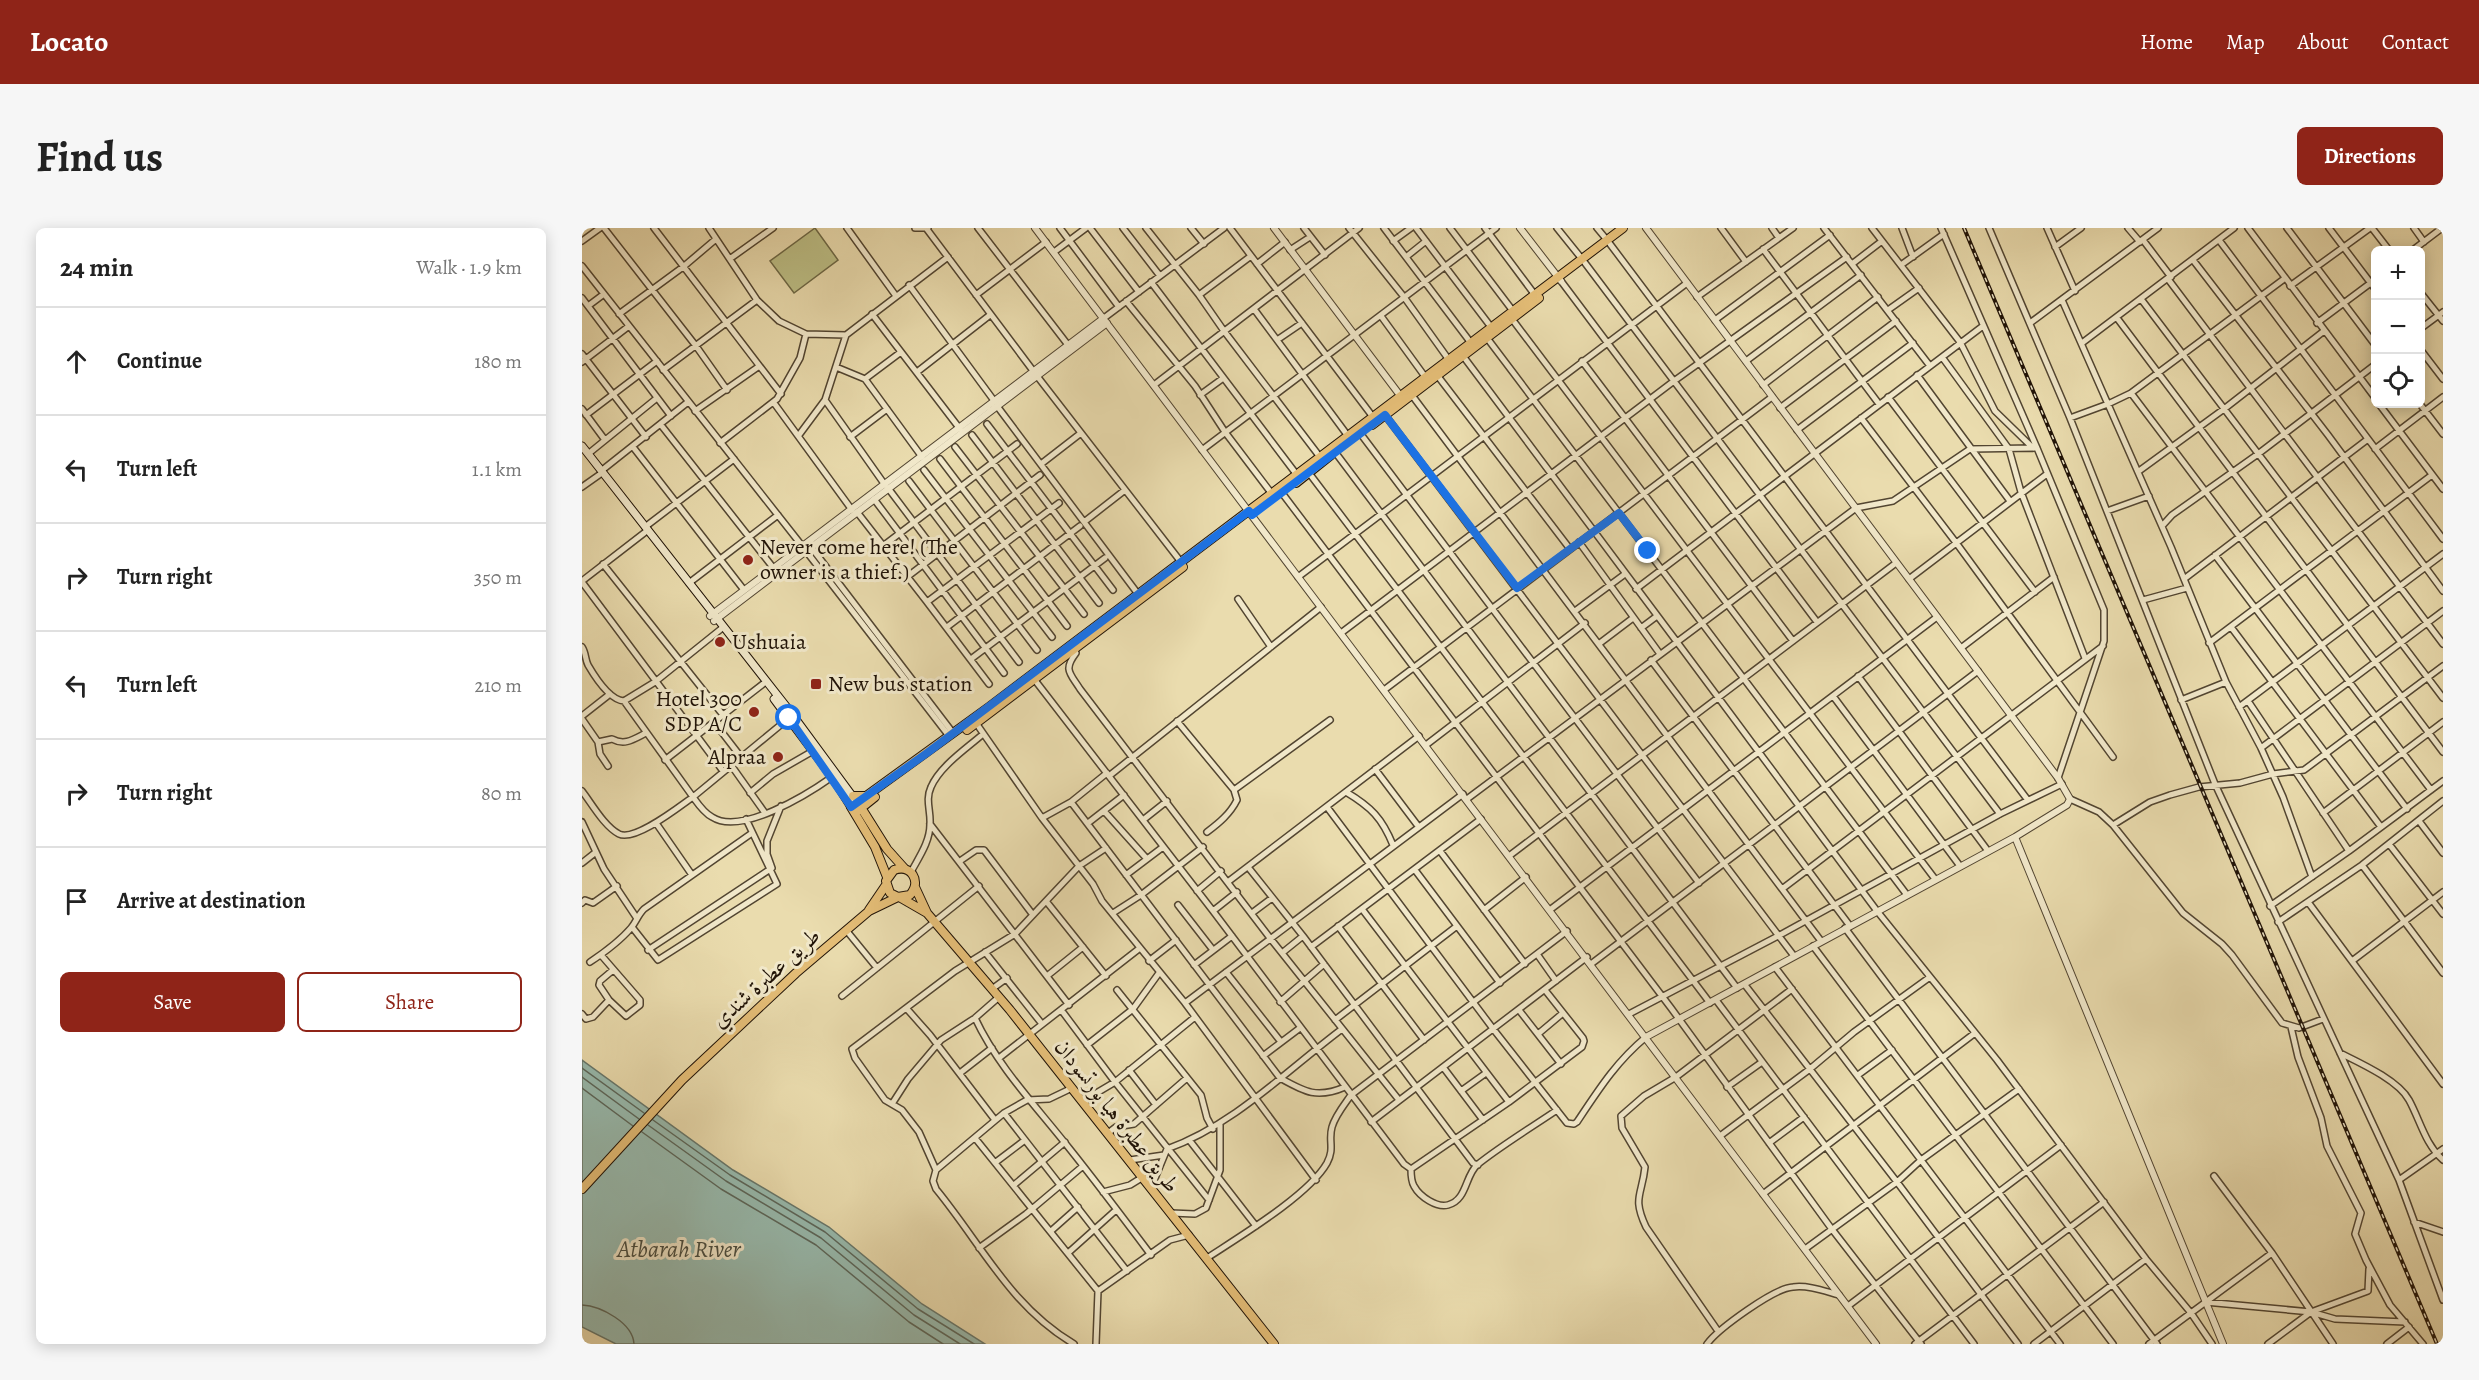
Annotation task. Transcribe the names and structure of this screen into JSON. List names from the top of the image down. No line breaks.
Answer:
{"streets":{"highway":["طريق عطبرة شندي","طريق عطبرة هيا بورتسودان"]},"water":["Atbarah River"],"places":{"other":["Never come here! (The owner is a thief.)","Ushuaia","Hotel 300 SDP A/C","Alpraa"],"transit":["New bus station"]},"page":{"header":"Locato","nav":["Home","Map","About","Contact"],"buttons":["Directions",["Save","Share"]],"title":"Find us","heading":["24 min","Walk · 1.9 km"],"map_buttons":["+","−"],"list":[["Continue","180 m"],["Turn left","1.1 km"],["Turn right","350 m"],["Turn left","210 m"],["Turn right","80 m"],"Arrive at destination"]}}
